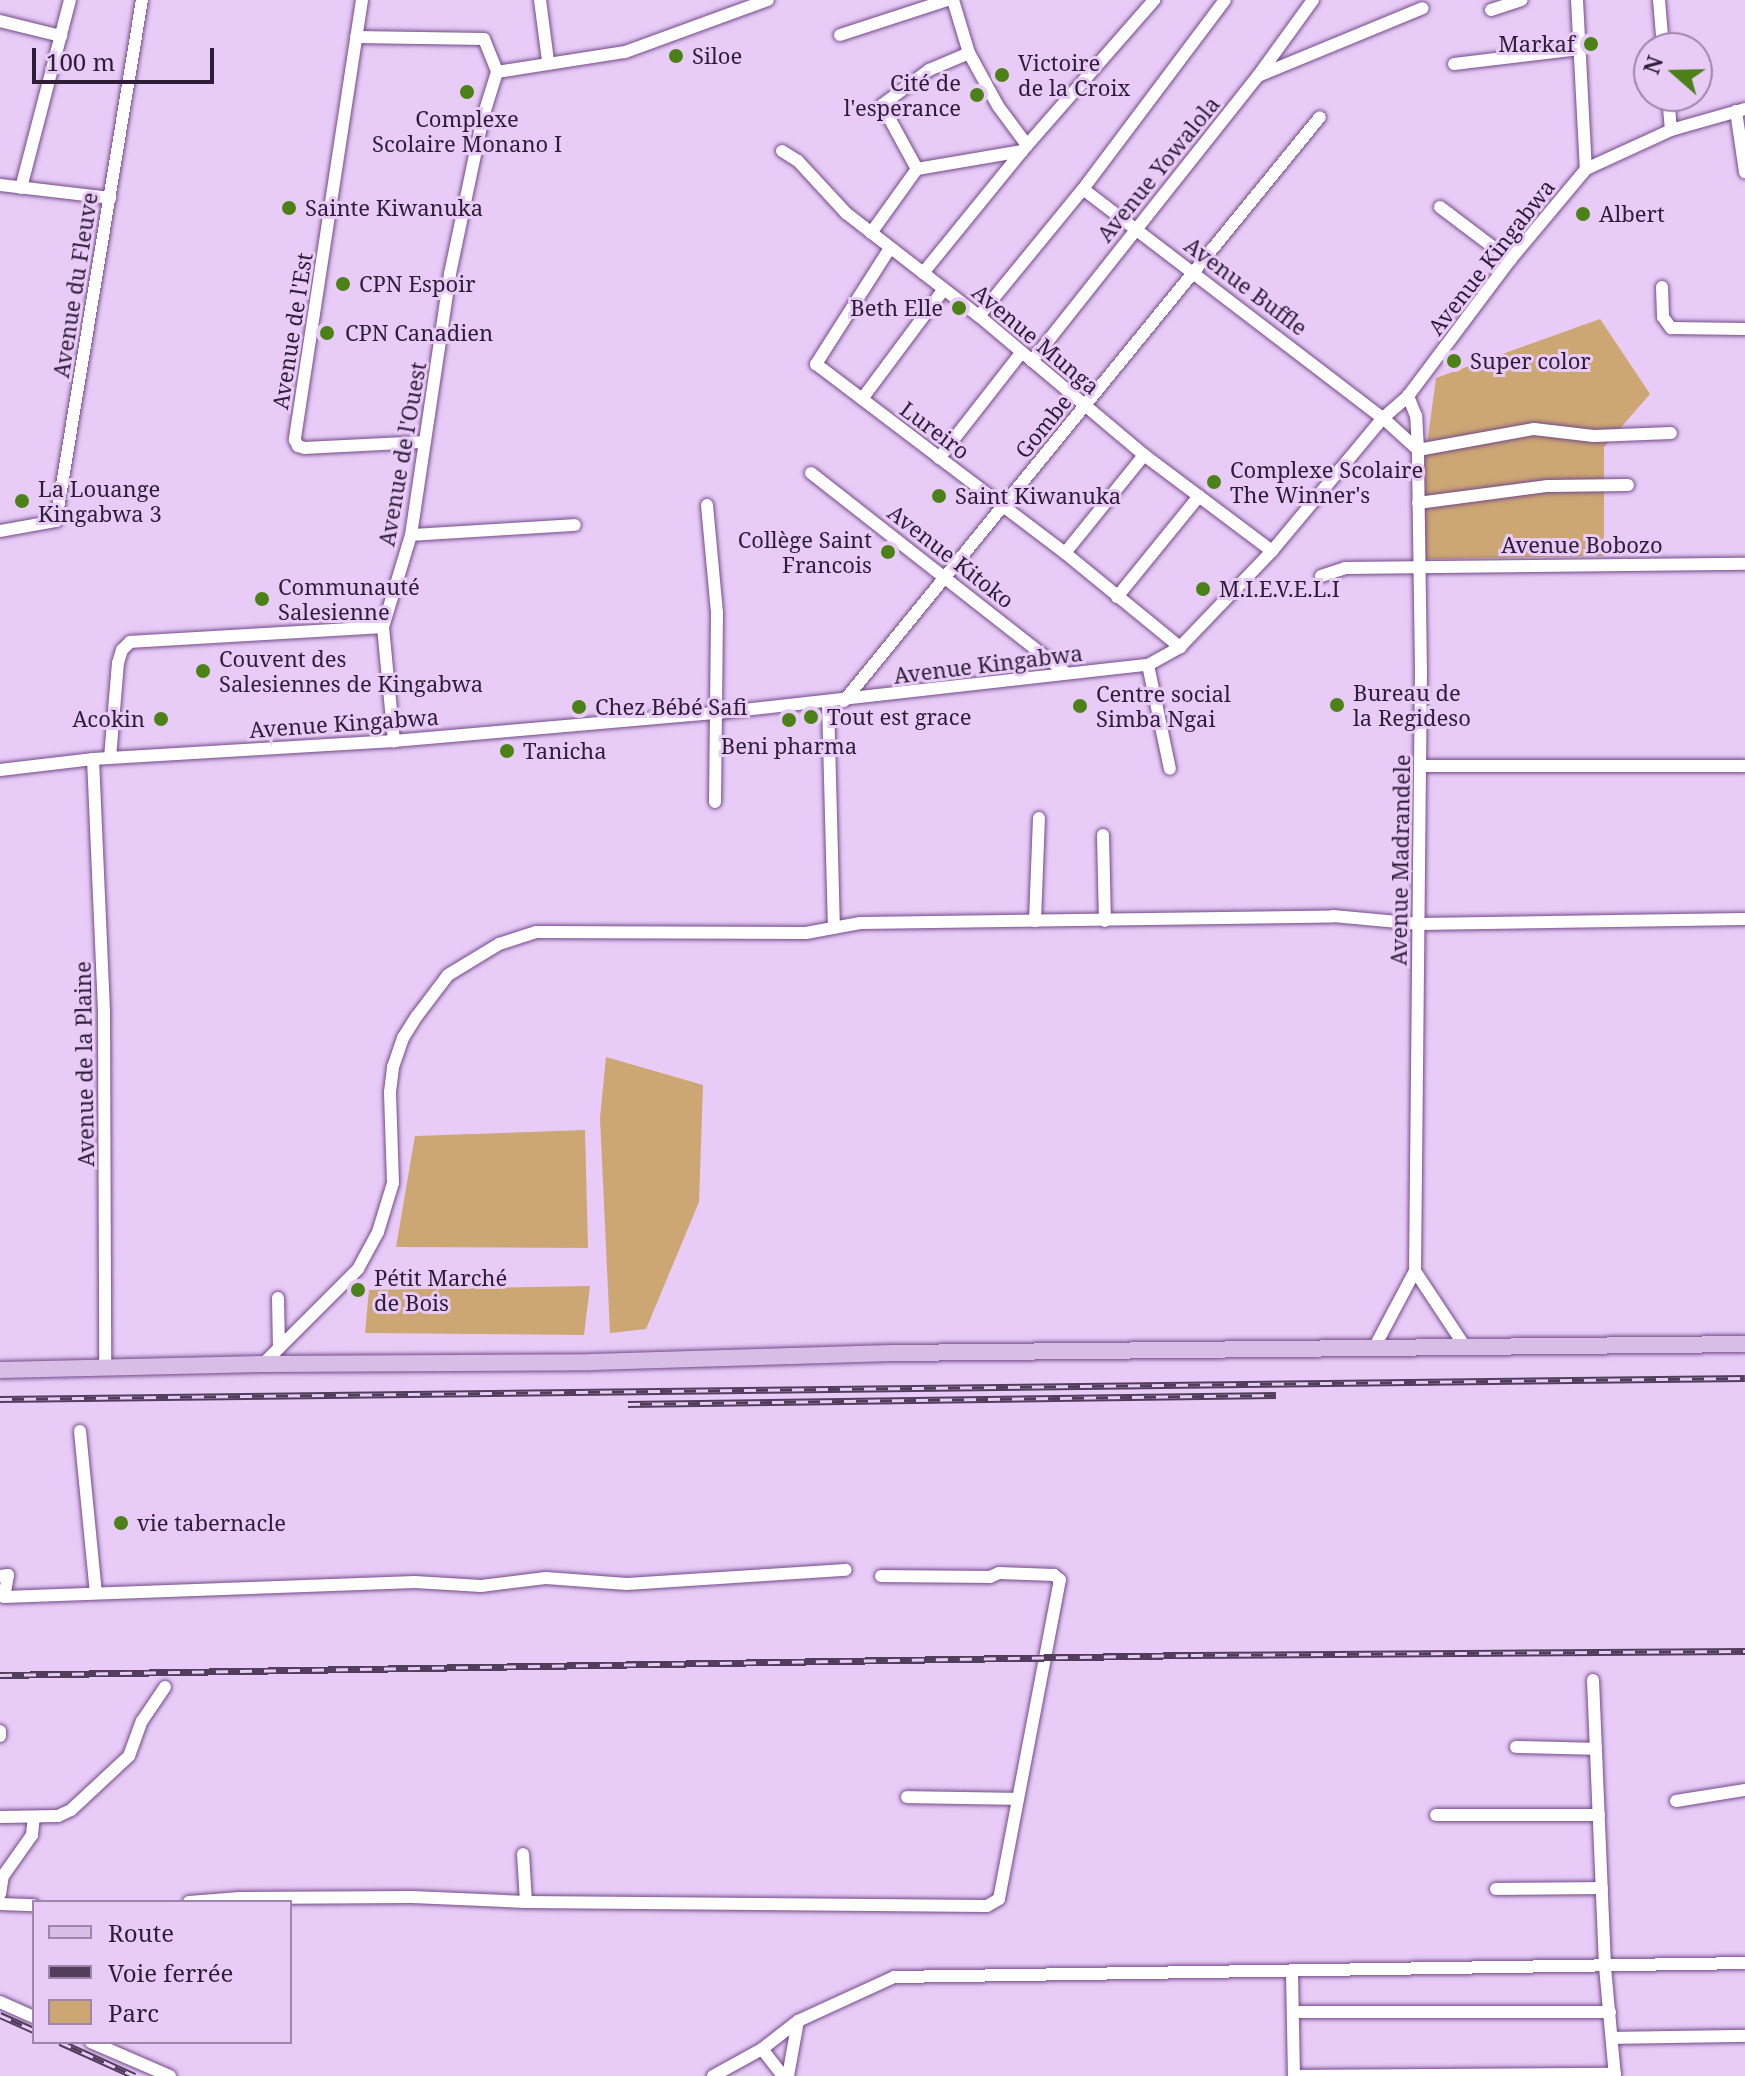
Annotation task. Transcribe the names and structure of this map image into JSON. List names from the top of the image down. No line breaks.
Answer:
{"streets":{"street":["Avenue Yowalola","Avenue Kingabwa","Avenue du Fleuve","Avenue Buffle","Avenue de l'Est","Avenue Munga","Gombe","Lureiro","Avenue de l'Ouest","Avenue Bobozo","Avenue Kitoko","Avenue Madrandele","Avenue de la Plaine"]},"crossings":[["Avenue Yowalola","Avenue Buffle"],["Avenue Yowalola","Avenue Munga"],["Avenue Yowalola","Lureiro"],["Avenue Kingabwa","Avenue Buffle"],["Avenue Kingabwa","Avenue Munga"],["Avenue Kingabwa","Gombe"],["Avenue Kingabwa","Lureiro"],["Avenue Kingabwa","Avenue de l'Ouest"],["Avenue Kingabwa","Avenue Kitoko"],["Avenue Kingabwa","Avenue Madrandele"],["Avenue Kingabwa","Avenue de la Plaine"],["Avenue Buffle","Gombe"],["Avenue Buffle","Avenue Madrandele"],["Avenue de l'Est","Avenue de l'Ouest"],["Avenue Munga","Gombe"],["Avenue Munga","Lureiro"],["Gombe","Lureiro"],["Gombe","Avenue Kitoko"],["Avenue Bobozo","Avenue Madrandele"]],"places":["Markaf","Siloe","Victoire de la Croix","Complexe Scolaire Monano I","Cité de l'esperance","Sainte Kiwanuka","Albert","CPN Espoir","Beth Elle","CPN Canadien","Super color","Complexe Scolaire The Winner's","Saint Kiwanuka","La Louange Kingabwa 3","Collège Saint Francois","M.I.E.V.E.L.I","Communauté Salesienne","Couvent des Salesiennes de Kingabwa","Bureau de la Regideso","Centre social Simba Ngai","Chez Bébé Safi","Tout est grace","Acokin","Beni pharma","Tanicha","Pétit Marché de Bois","vie tabernacle"],"legend":["Route","Voie ferrée","Parc"],"scale_bar":"100 m","north":"left"}
